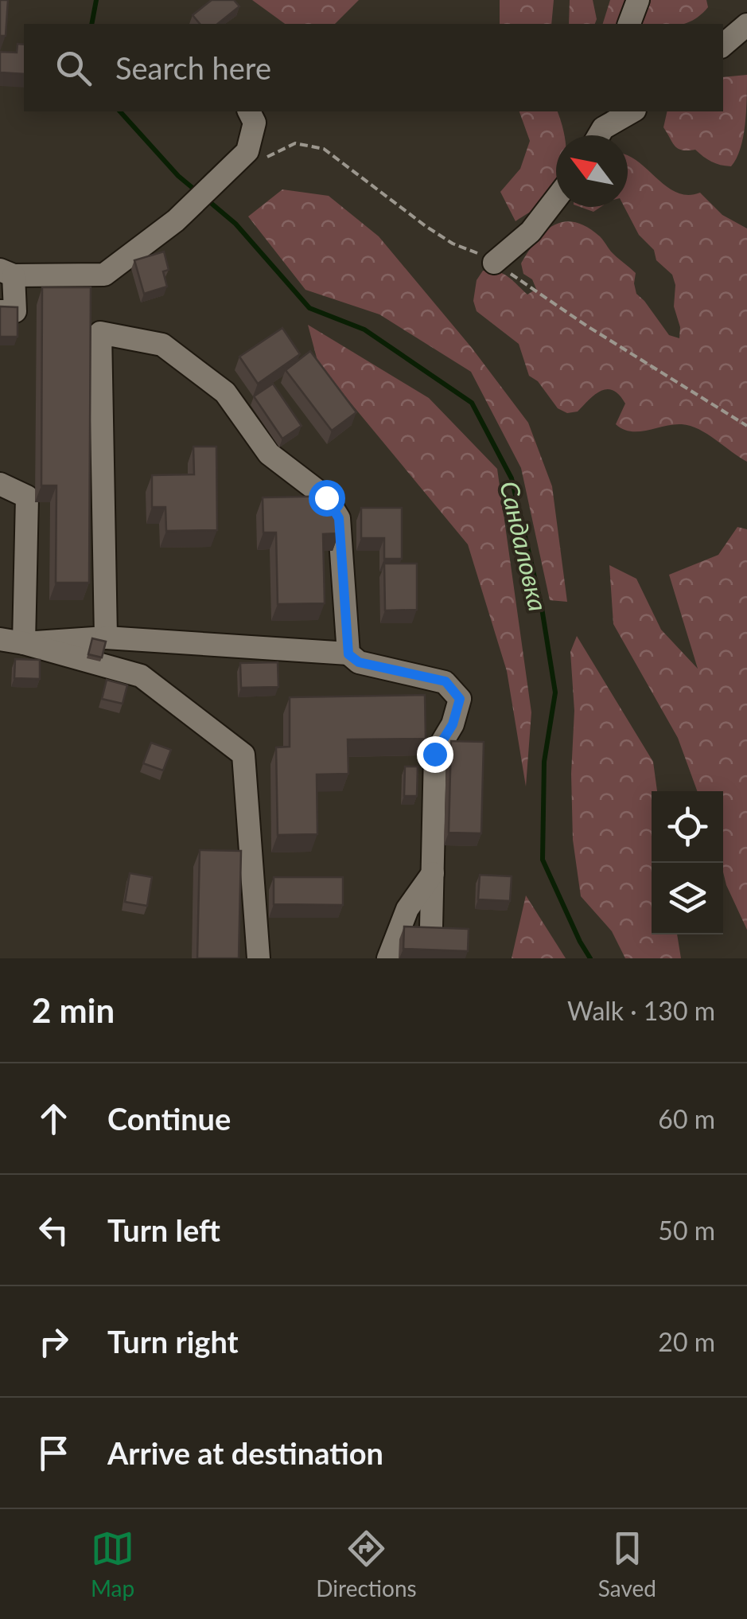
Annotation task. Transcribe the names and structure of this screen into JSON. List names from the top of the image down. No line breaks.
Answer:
{"water":["Сандаловка"],"north":"top left","page":{"search":"Search here","heading":["2 min","Walk · 130 m"],"list":[["Continue","60 m"],["Turn left","50 m"],["Turn right","20 m"],"Arrive at destination"],"nav":["Map","Directions","Saved"]}}
